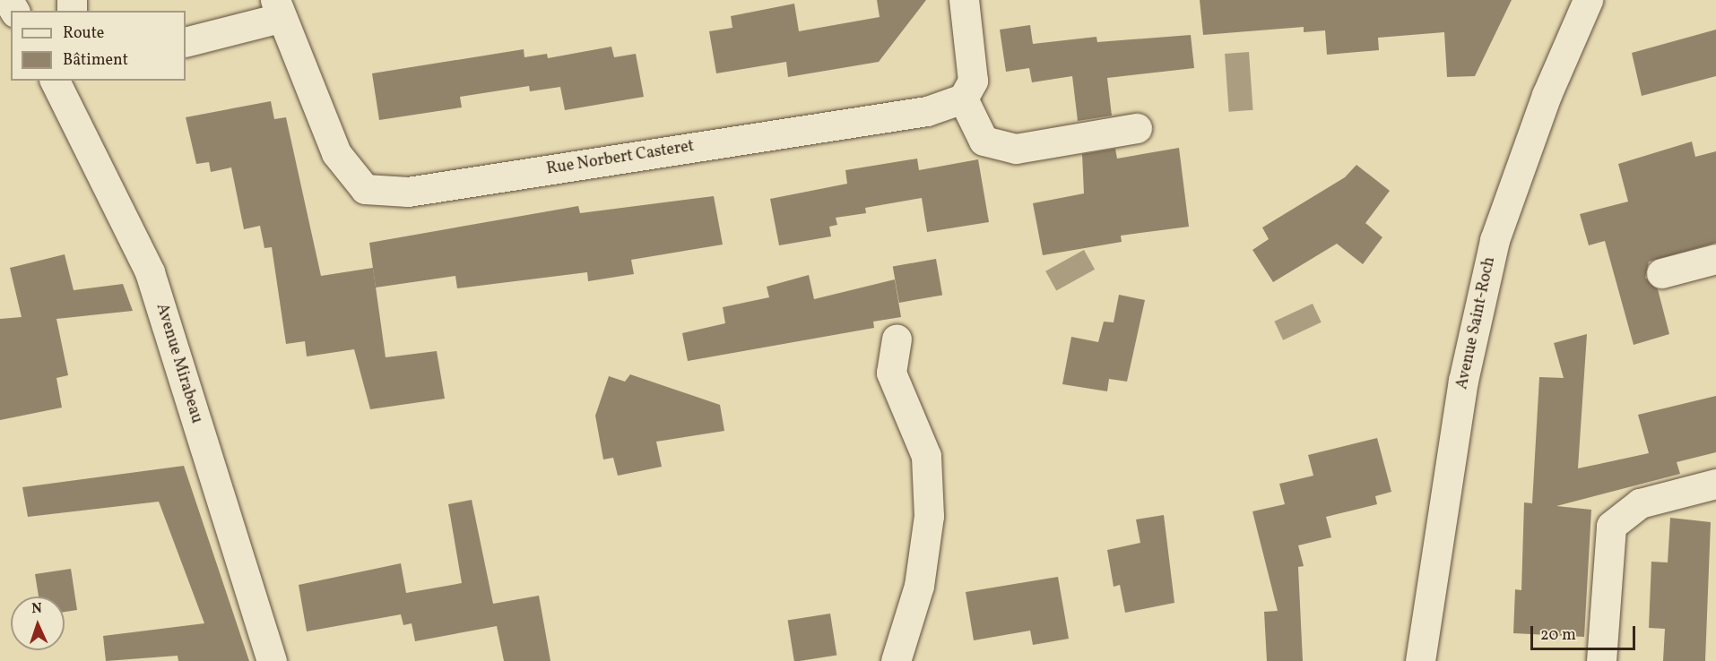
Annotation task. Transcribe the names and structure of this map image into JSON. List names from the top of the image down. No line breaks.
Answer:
{"streets":{"street":["Rue Norbert Casteret","Avenue Saint-Roch","Avenue Mirabeau"]},"legend":["Route","Bâtiment"],"scale_bar":"20 m","north":"top"}
